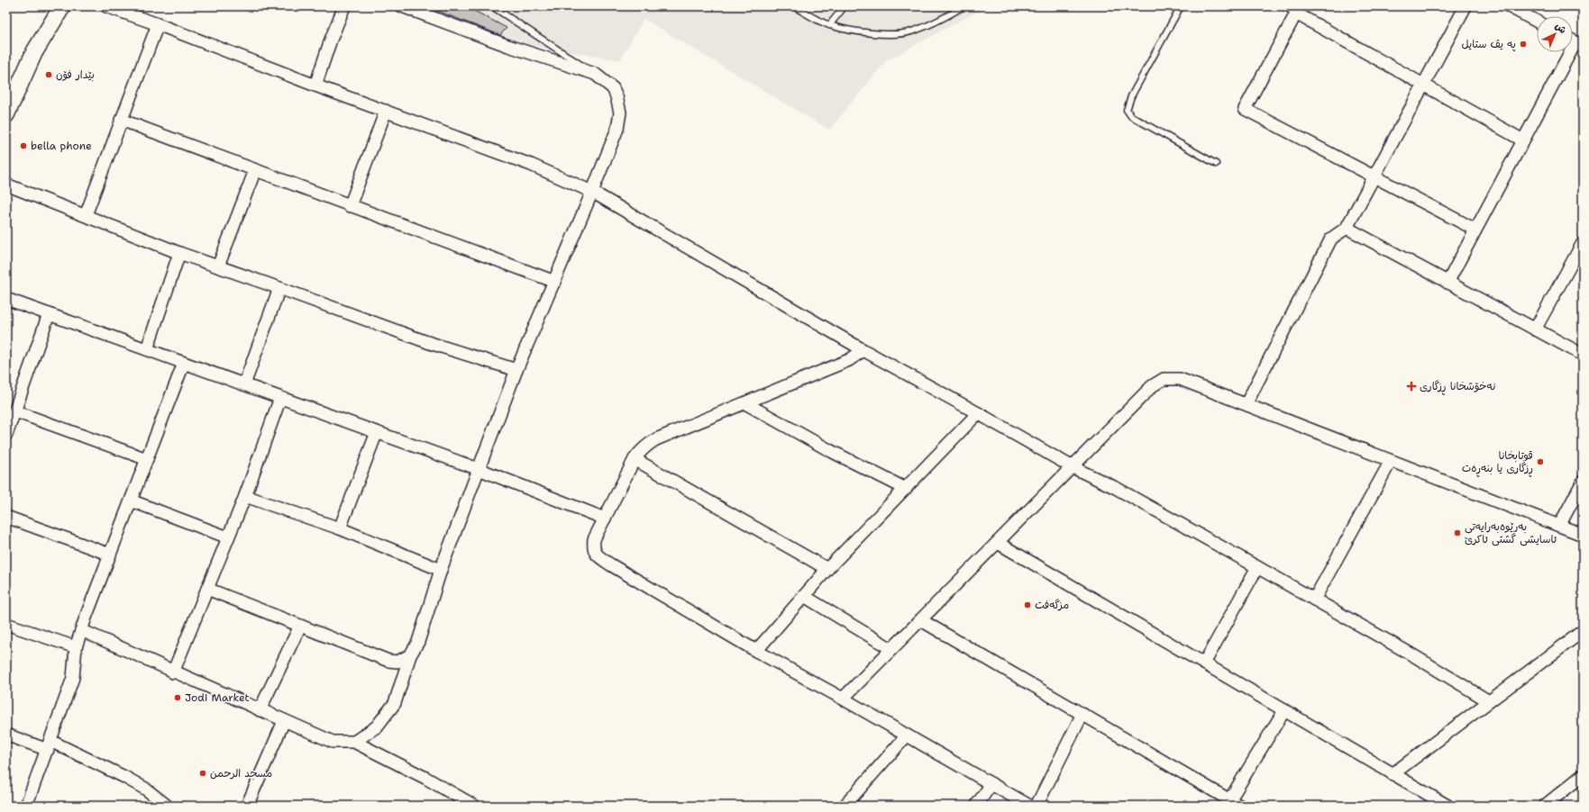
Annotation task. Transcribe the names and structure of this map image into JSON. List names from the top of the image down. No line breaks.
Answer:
{"places":{"other":["په يڤ ستايل","بێدار فۆن","bella phone","قوتابخانا ڕزگاری یا بنەڕەت","بەرێوەبەرایەتی ئاسایشی گشتی ئاکرێ","مزگەفت","Jodi Market","مسجد الرحمن"],"health":["نەخۆشخانا ڕزگاری"]},"north":"top right"}
